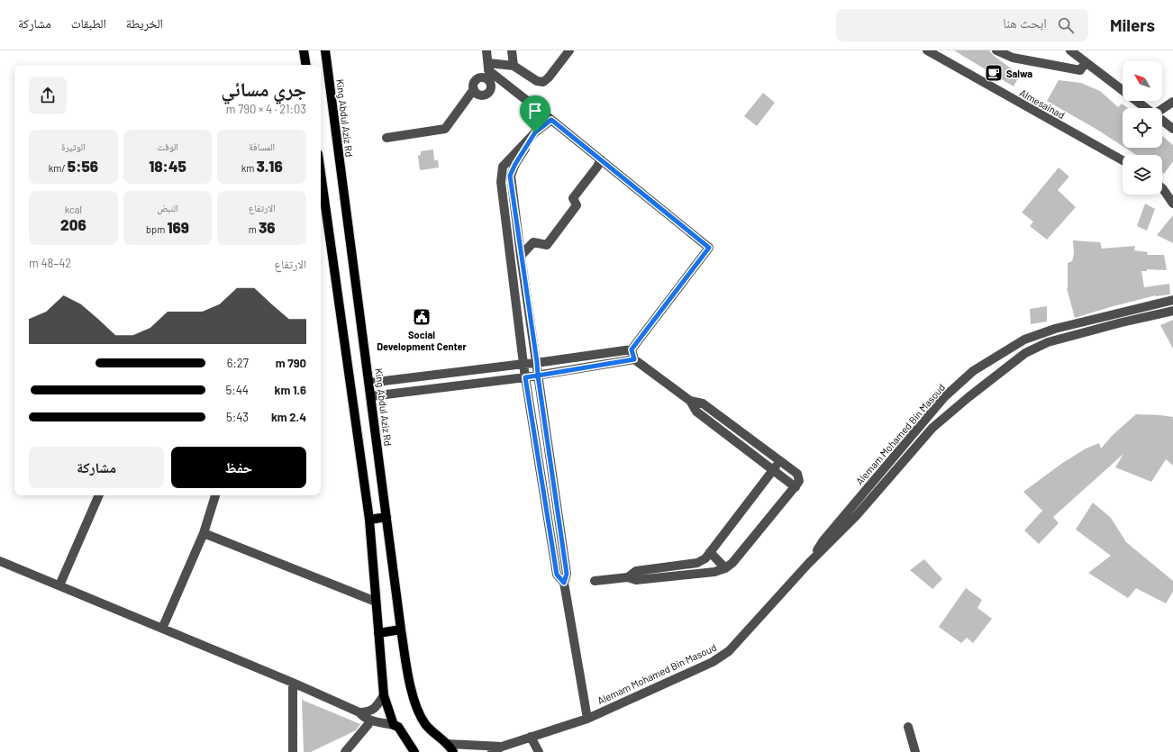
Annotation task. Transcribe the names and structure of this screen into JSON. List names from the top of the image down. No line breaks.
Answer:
{"streets":{"main road":["King Abdul Aziz Rd"],"street":["Almesainad","Alemam Mohamed Bin Masoud"]},"crossings":[["King Abdul Aziz Rd","Alemam Mohamed Bin Masoud"]],"places":{"cafe":["Salwa"],"public building":["Social Development Center"]},"north":"top left","page":{"header":"Milers","search":"ابحث هنا","nav":["الخريطة","الطبقات","مشاركة"],"heading":["جري مسائي","21:03 · 4 × 790 m"],"stats":[["المسافة","3.16 km"],["الوقت","18:45"],["الوتيرة","5:56 /km"],["الارتفاع","36 m"],["النبض","169 bpm"],["kcal","206"]],"chart":["الارتفاع","42–48 m"],"list":[{"name":"790 m","note":"6:27"},{"name":"1.6 km","note":"5:44"},{"name":"2.4 km","note":"5:43"}],"buttons":["حفظ","مشاركة"]}}
